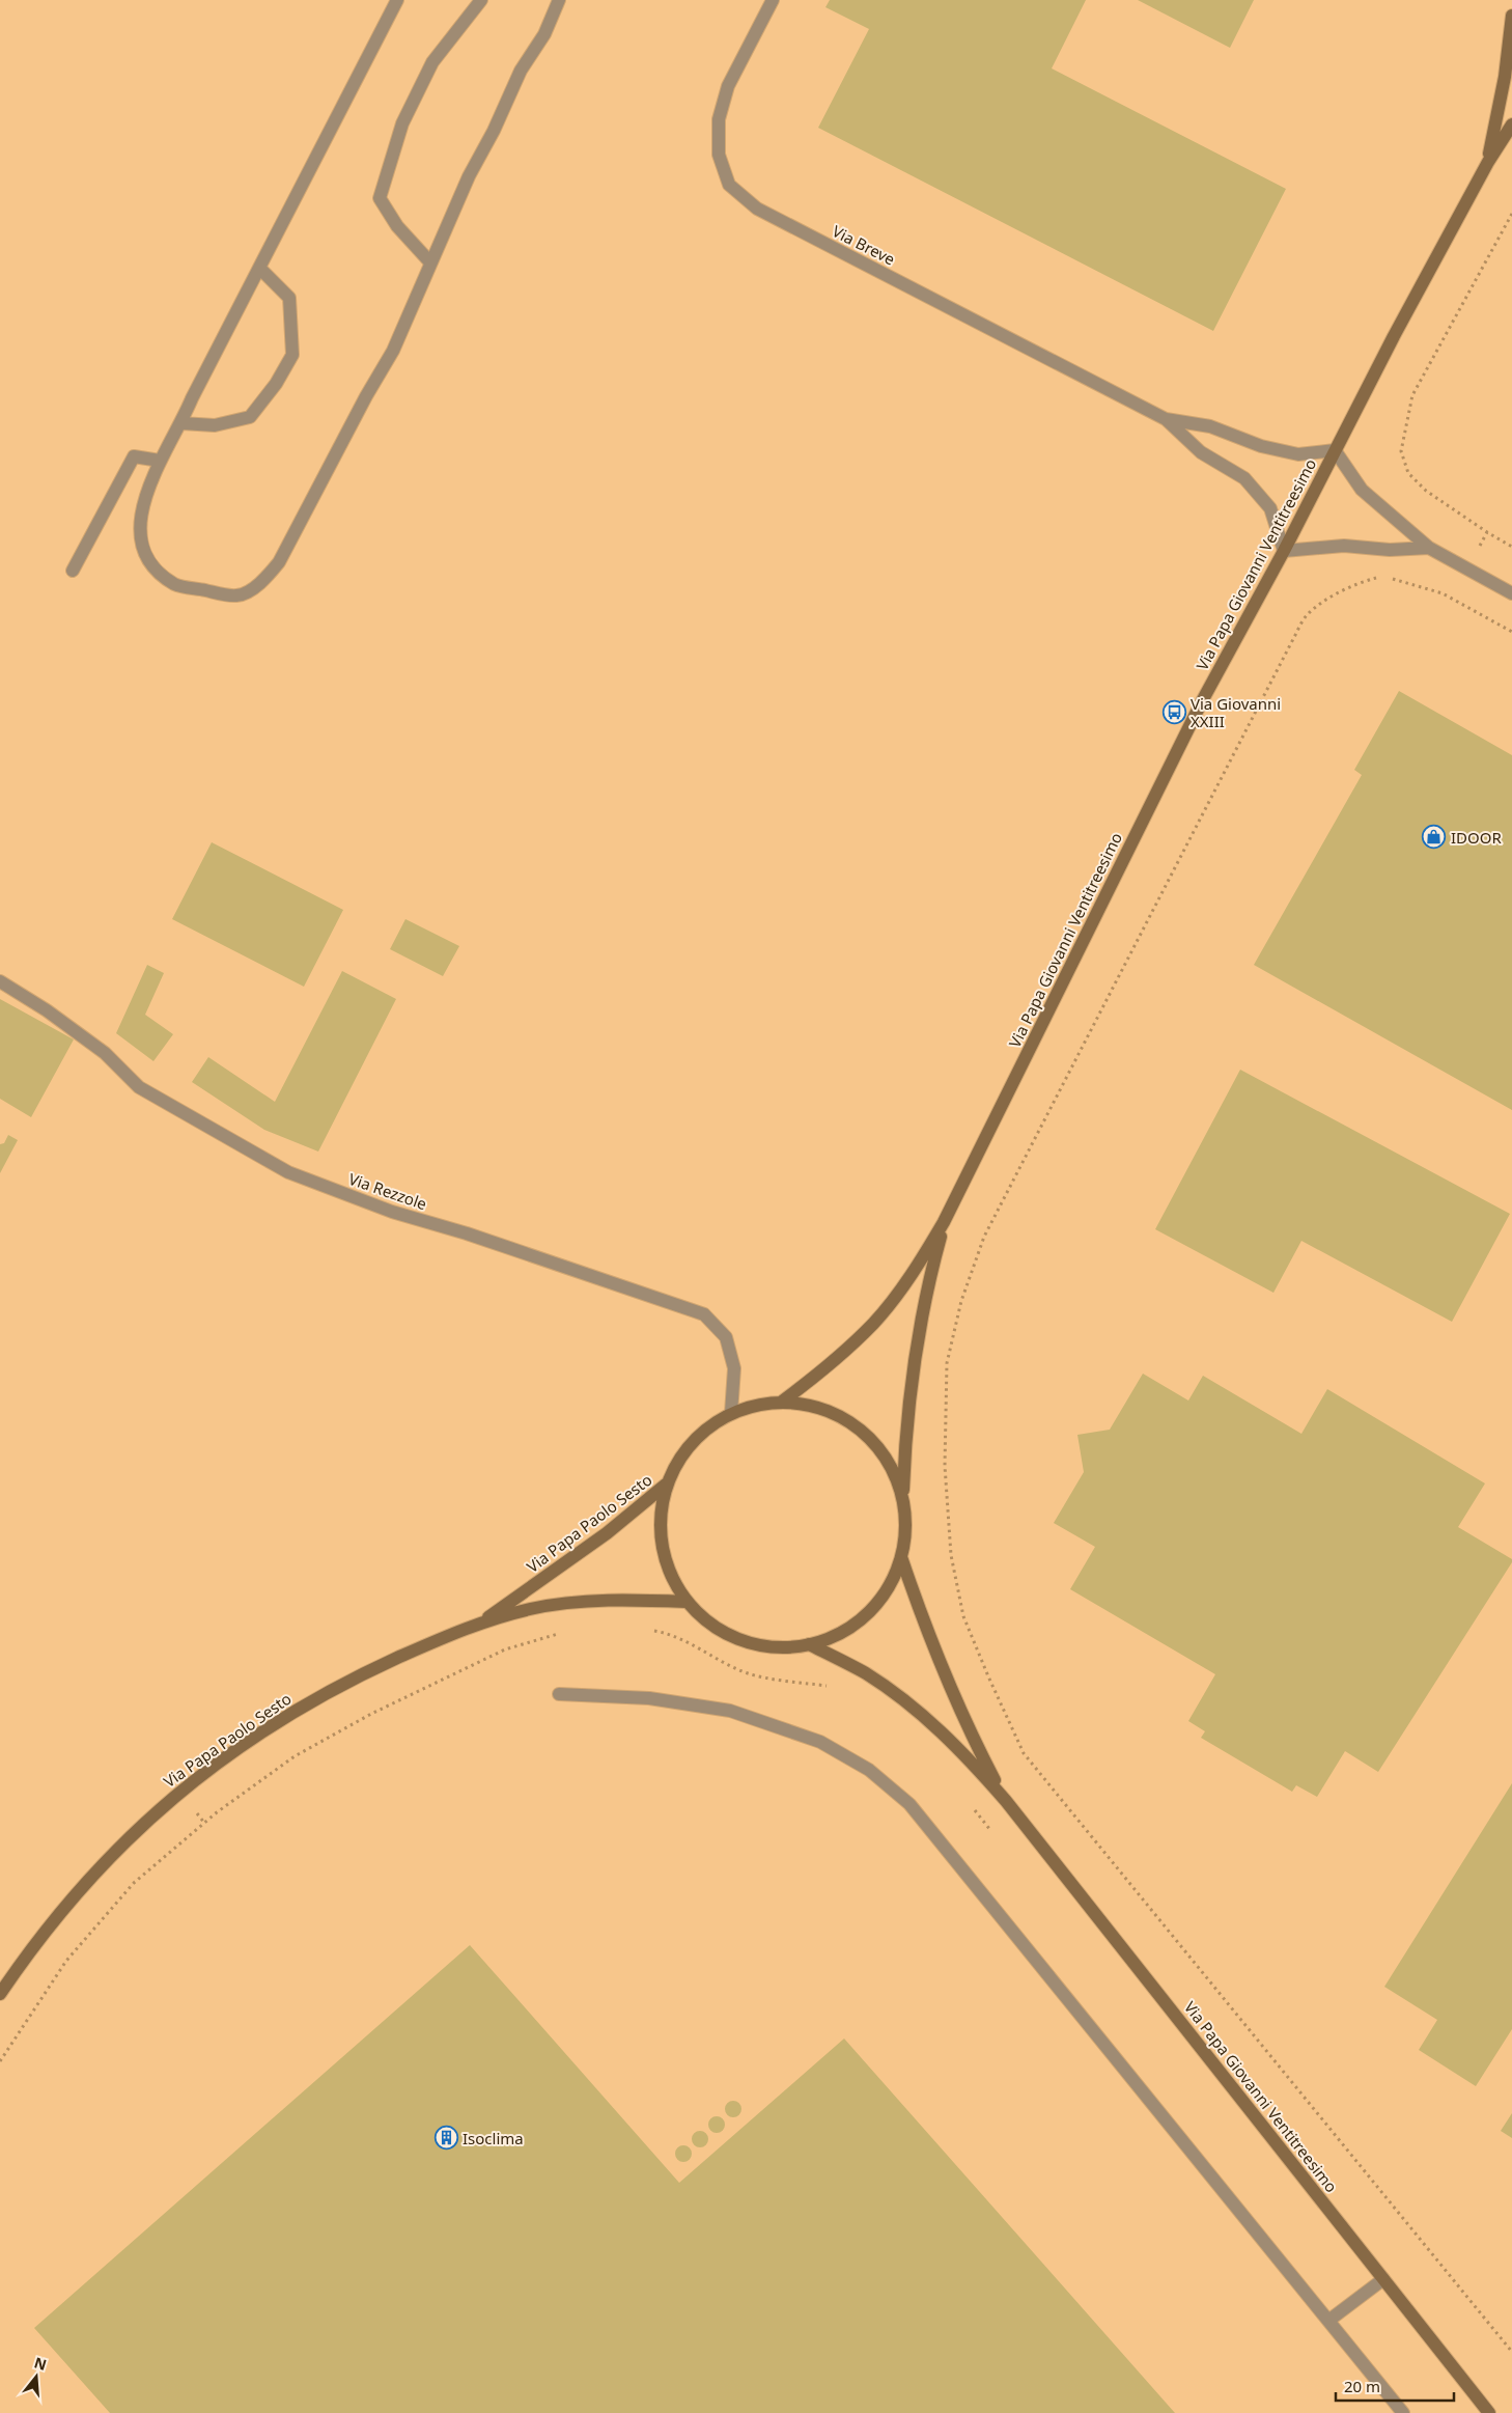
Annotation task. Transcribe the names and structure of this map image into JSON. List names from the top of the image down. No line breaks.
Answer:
{"streets":{"street":["Via Breve","Via Papa Giovanni Ventitreesimo","Via Rezzole","Via Papa Paolo Sesto"]},"places":{"bus stop":["Via Giovanni XXIII"],"shop":["IDOOR"],"building":["Isoclima"]},"scale_bar":"20 m","north":"top"}
